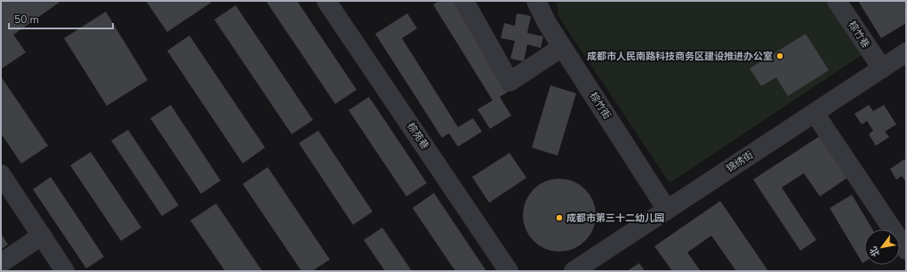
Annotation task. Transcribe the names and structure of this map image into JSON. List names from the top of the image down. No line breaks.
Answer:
{"streets":{"street":["棕竹巷","棕竹街","棕苑巷","锦绣街"]},"crossings":[["棕竹巷","锦绣街"],["棕竹街","锦绣街"]],"places":["成都市人民南路科技商务区建设推进办公室","成都市第三十二幼儿园"],"scale_bar":"50 m","north":"bottom left"}
